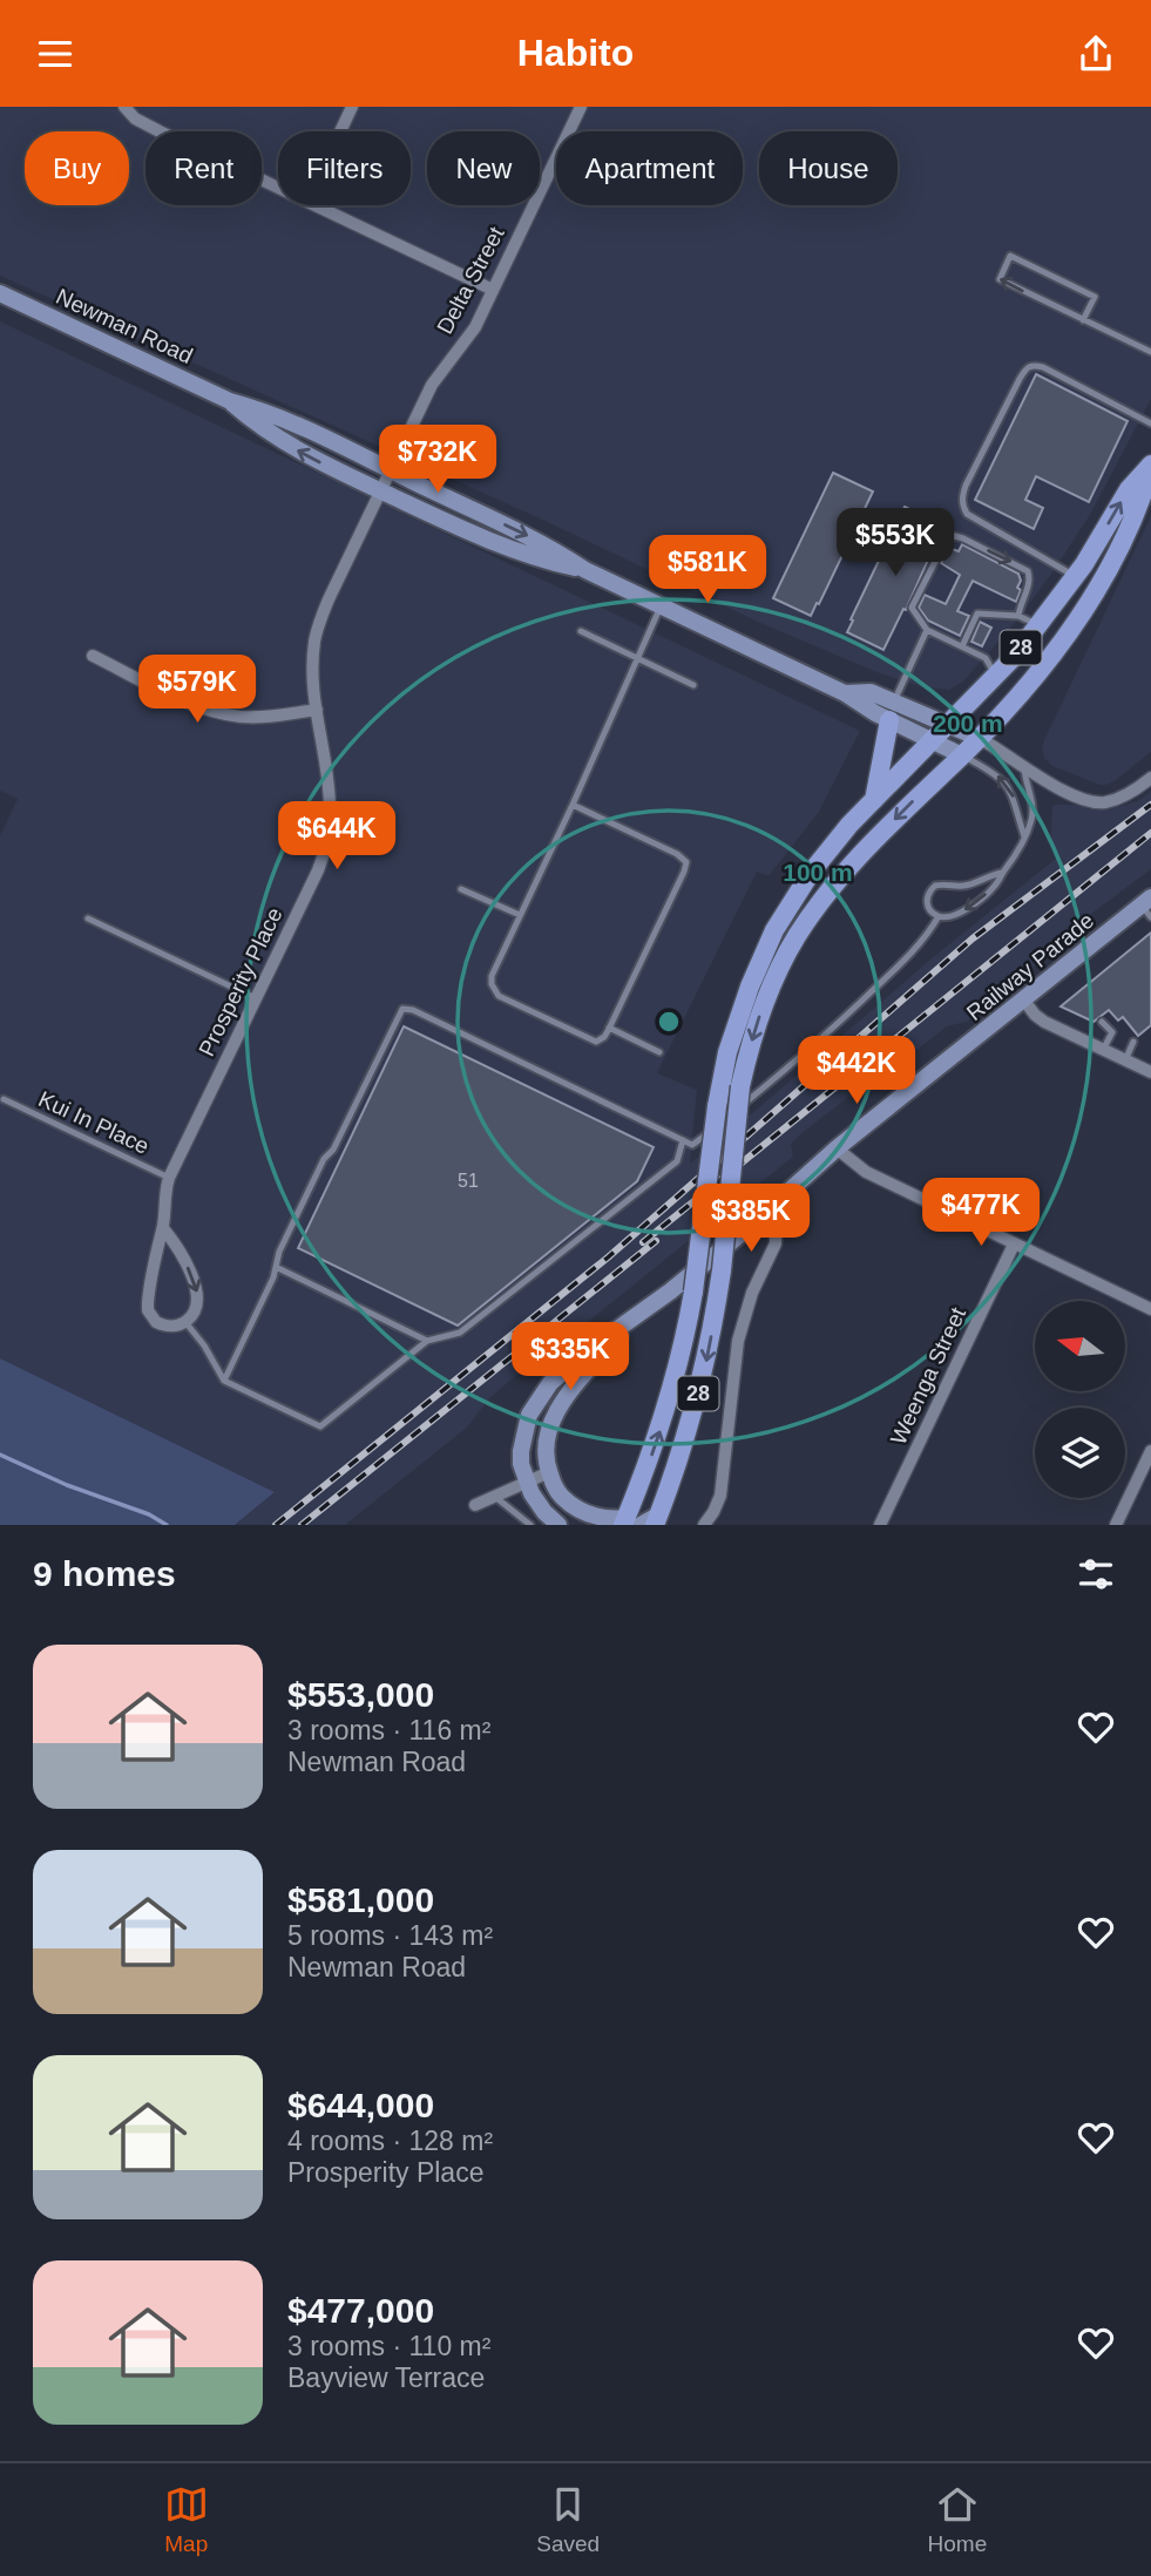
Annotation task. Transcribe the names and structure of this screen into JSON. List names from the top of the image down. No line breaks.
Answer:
{"streets":{"main road":["Newman Road","28","Railway Parade"],"street":["Delta Street","Prosperity Place","Weenga Street"],"lane":["Kui In Place"]},"crossings":[["Delta Street","Newman Road"],["Delta Street","Prosperity Place"],["Newman Road","28"],["Newman Road","Prosperity Place"],["Prosperity Place","Kui In Place"]],"house_numbers":["51"],"north":"left","page":{"header":"Habito","chip":["Buy","Rent","Filters","New","Apartment","House"],"price":["$732K","$553K","$581K","$579K","$644K","$442K","$477K","$385K","$335K"],"heading":"9 homes","list":[{"name":"$553,000","note":"3 rooms · 116 m² · Newman Road"},{"name":"$581,000","note":"5 rooms · 143 m² · Newman Road"},{"name":"$644,000","note":"4 rooms · 128 m² · Prosperity Place"},{"name":"$477,000","note":"3 rooms · 110 m² · Bayview Terrace"}],"tabs":["Map","Saved","Home"]},"rings":["200 m","100 m"]}
